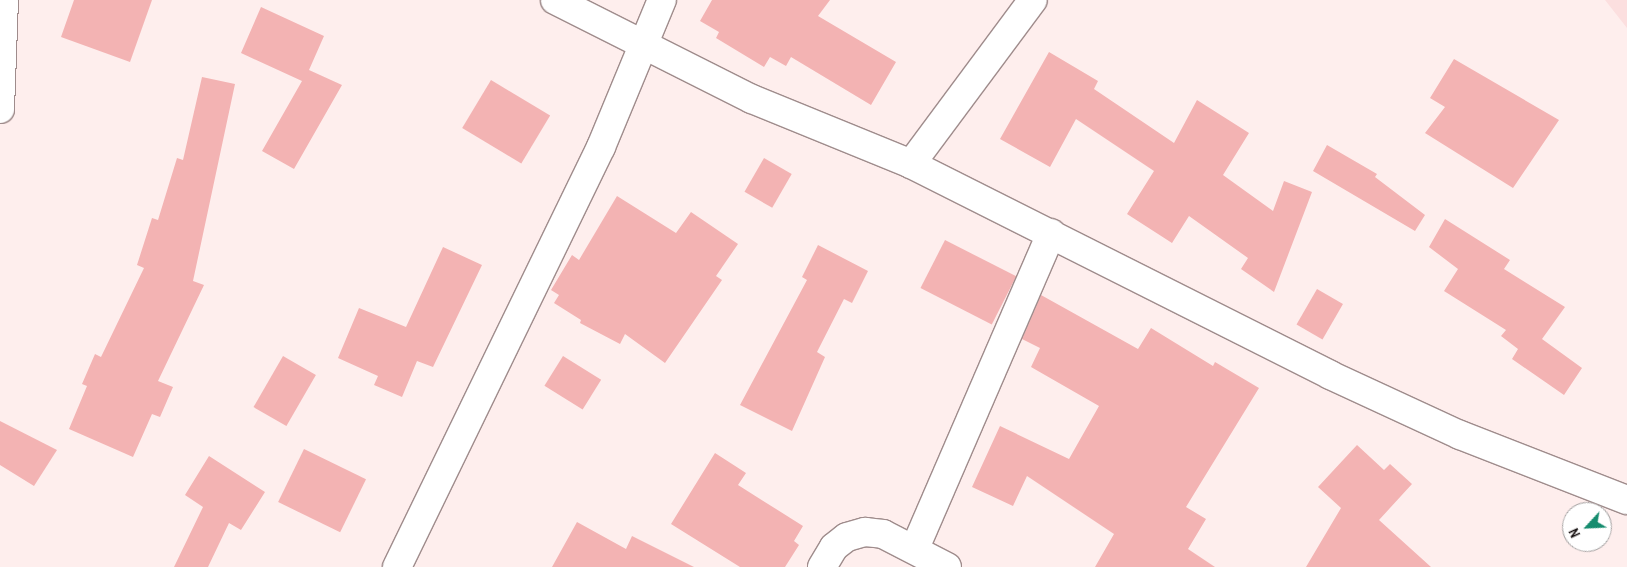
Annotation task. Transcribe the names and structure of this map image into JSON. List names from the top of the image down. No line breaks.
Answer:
{"north":"bottom left"}
